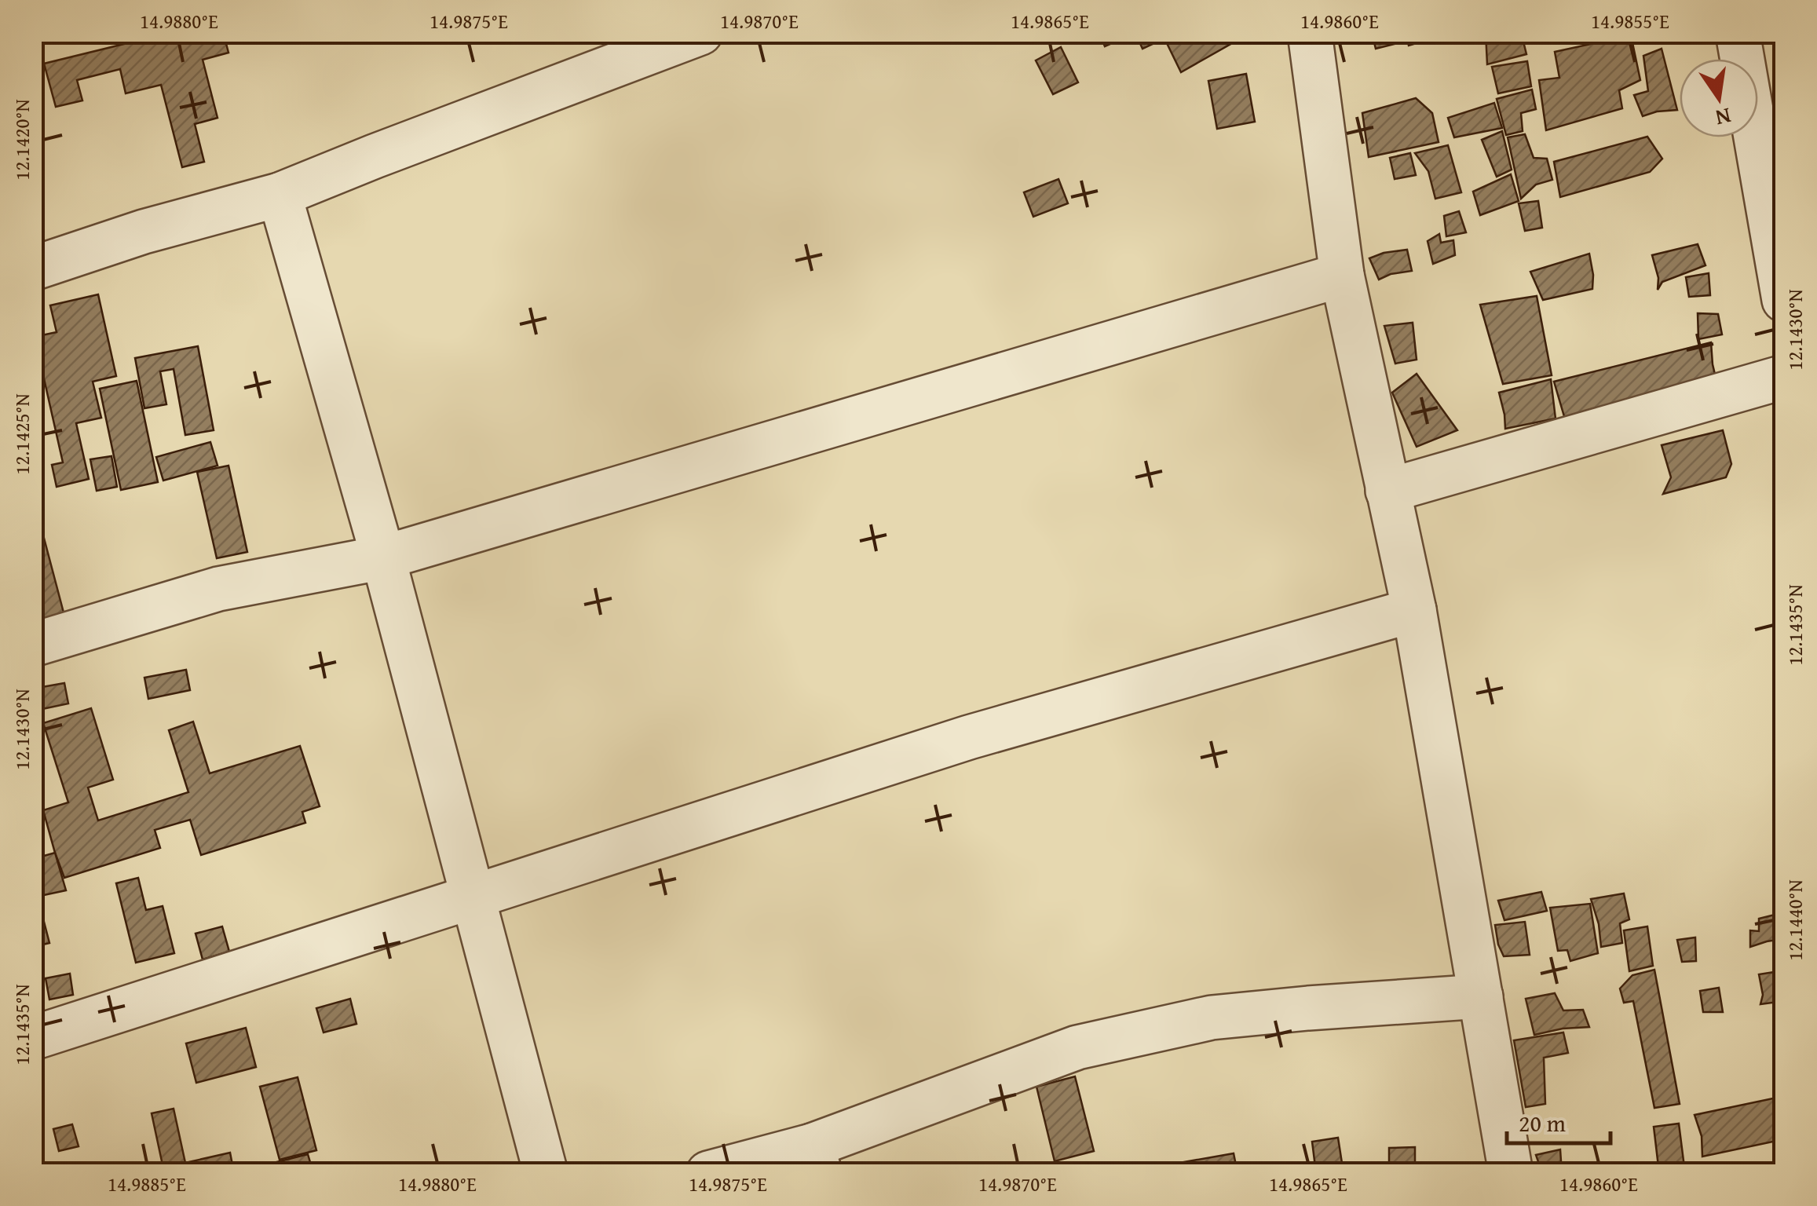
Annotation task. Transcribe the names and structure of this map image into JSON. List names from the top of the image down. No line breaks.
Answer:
{"scale_bar":"20 m","north":"bottom","coordinates":["14.9880°E","14.9875°E","14.9870°E","14.9865°E","14.9860°E","14.9855°E","12.1420°N","12.1430°N","12.1425°N","12.1435°N","12.1440°N","14.9885°E"]}
